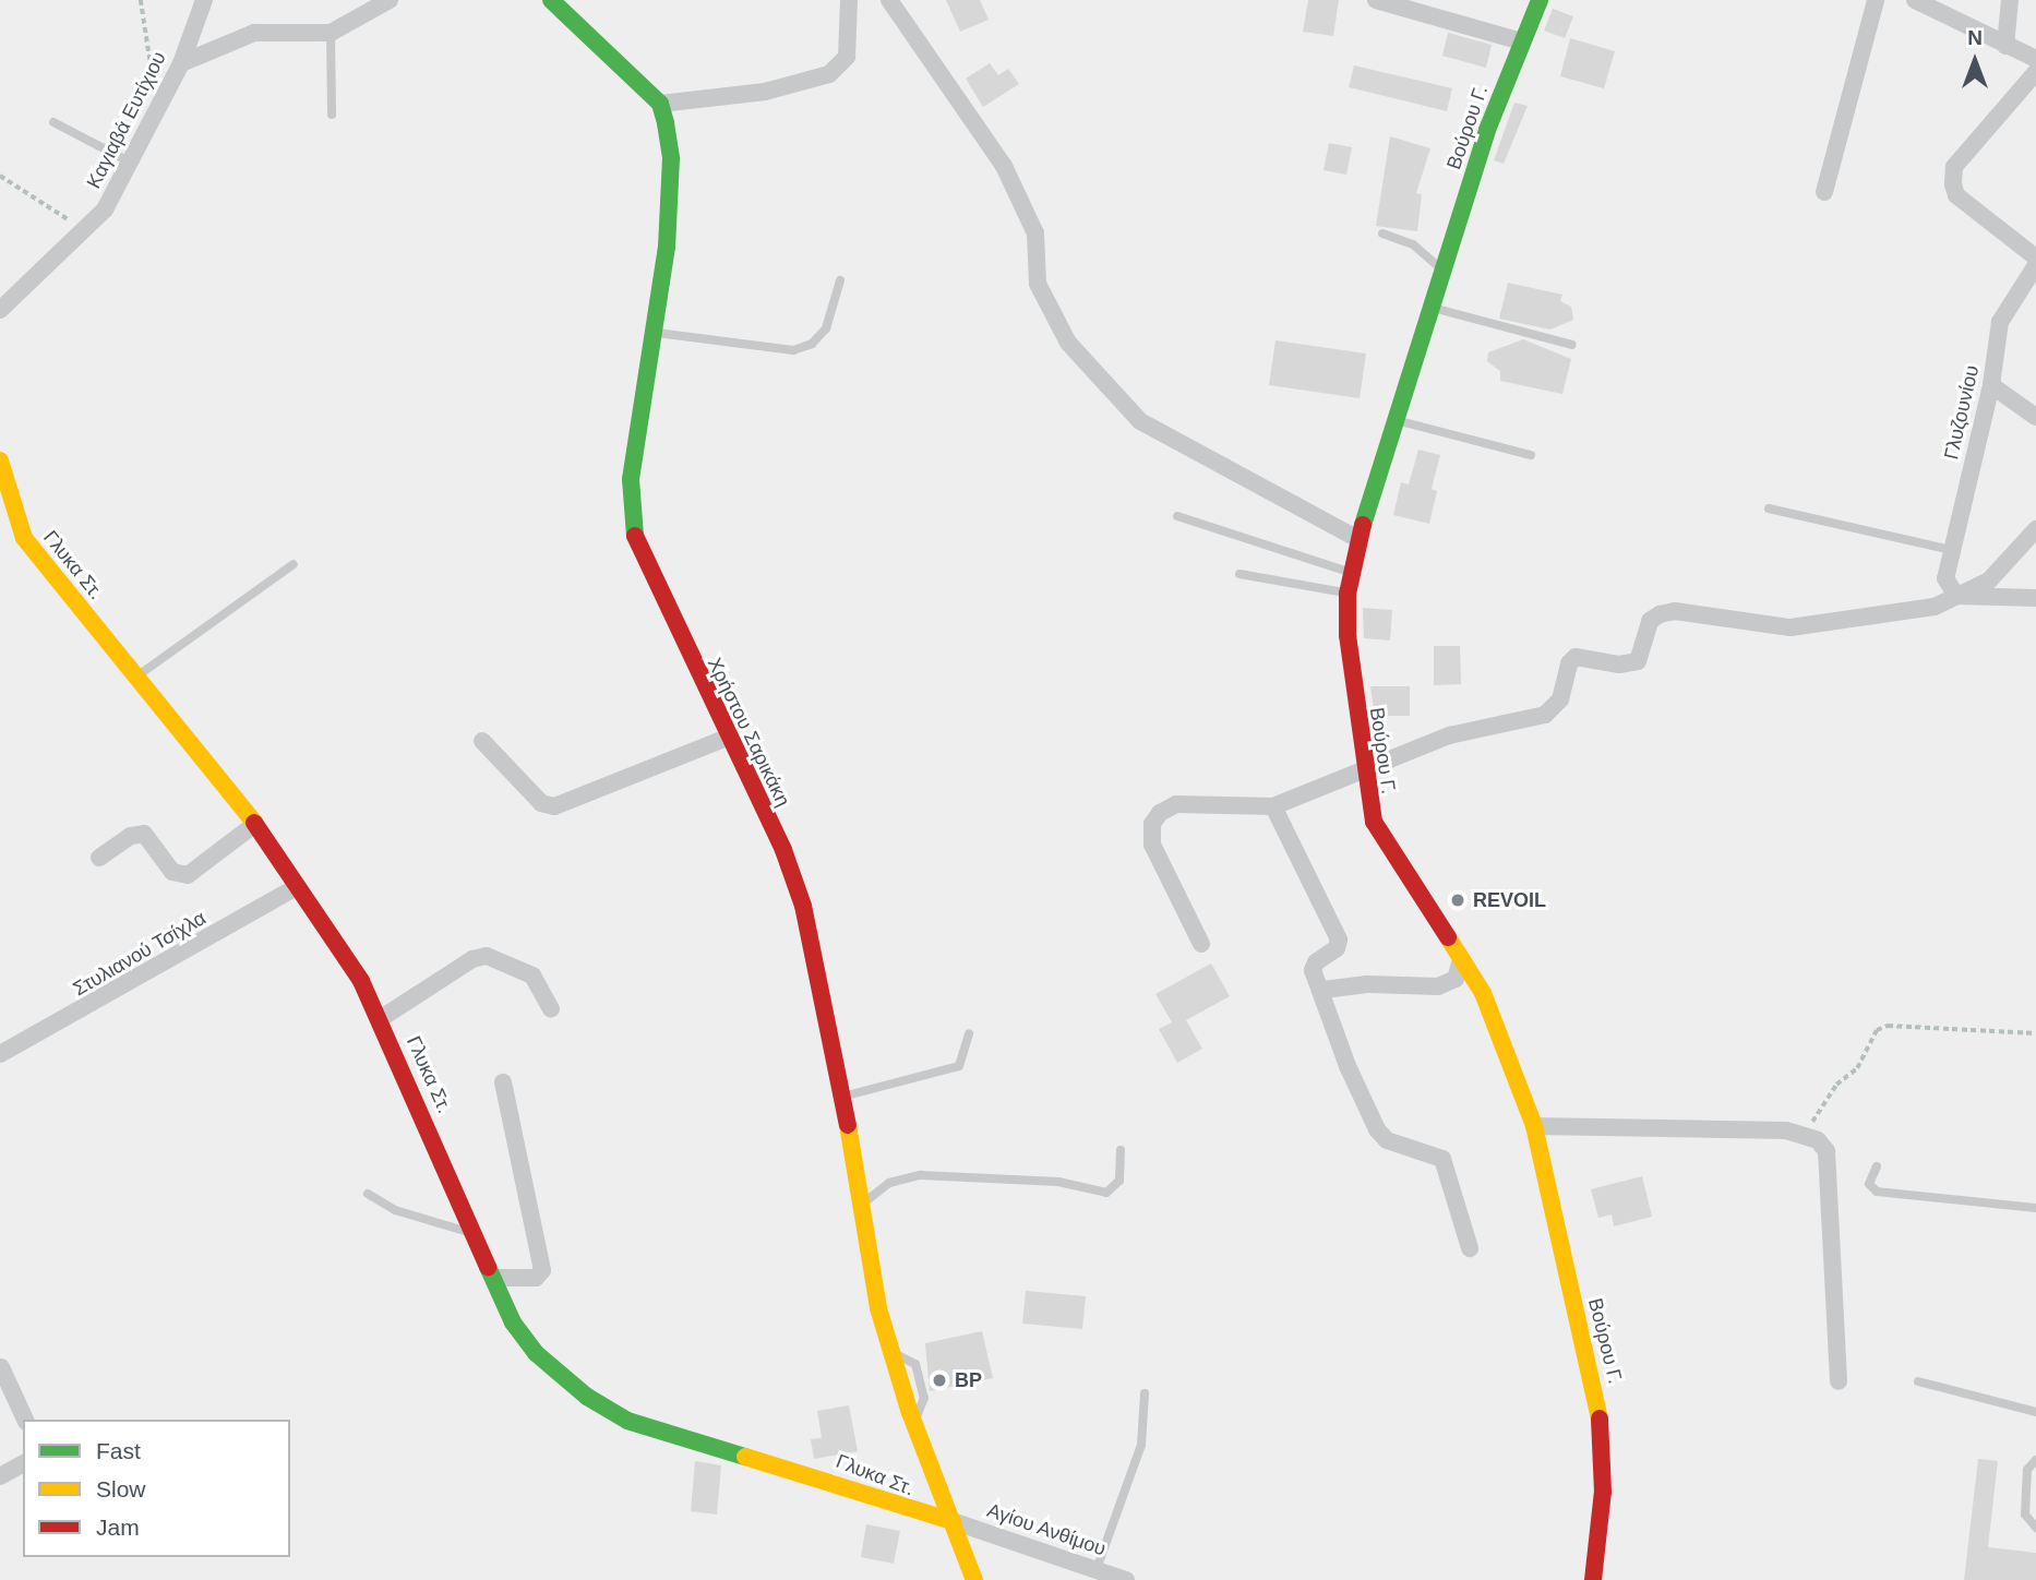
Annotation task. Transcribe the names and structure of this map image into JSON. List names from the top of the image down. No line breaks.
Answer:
{"streets":{"street":["Καγιαβά Ευτίχιου","Βούρου Γ.","Γλυζουνίου","Γλυκα Στ.","Χρήστου Σαρικάκη","Στυλιανού Τσίχλα","Αγίου Ανθίμου"]},"crossings":[["Γλυκα Στ.","Χρήστου Σαρικάκη"],["Γλυκα Στ.","Στυλιανού Τσίχλα"],["Γλυκα Στ.","Αγίου Ανθίμου"],["Χρήστου Σαρικάκη","Αγίου Ανθίμου"]],"places":["REVOIL","BP"],"legend":["Fast","Slow","Jam"],"north":"top"}
